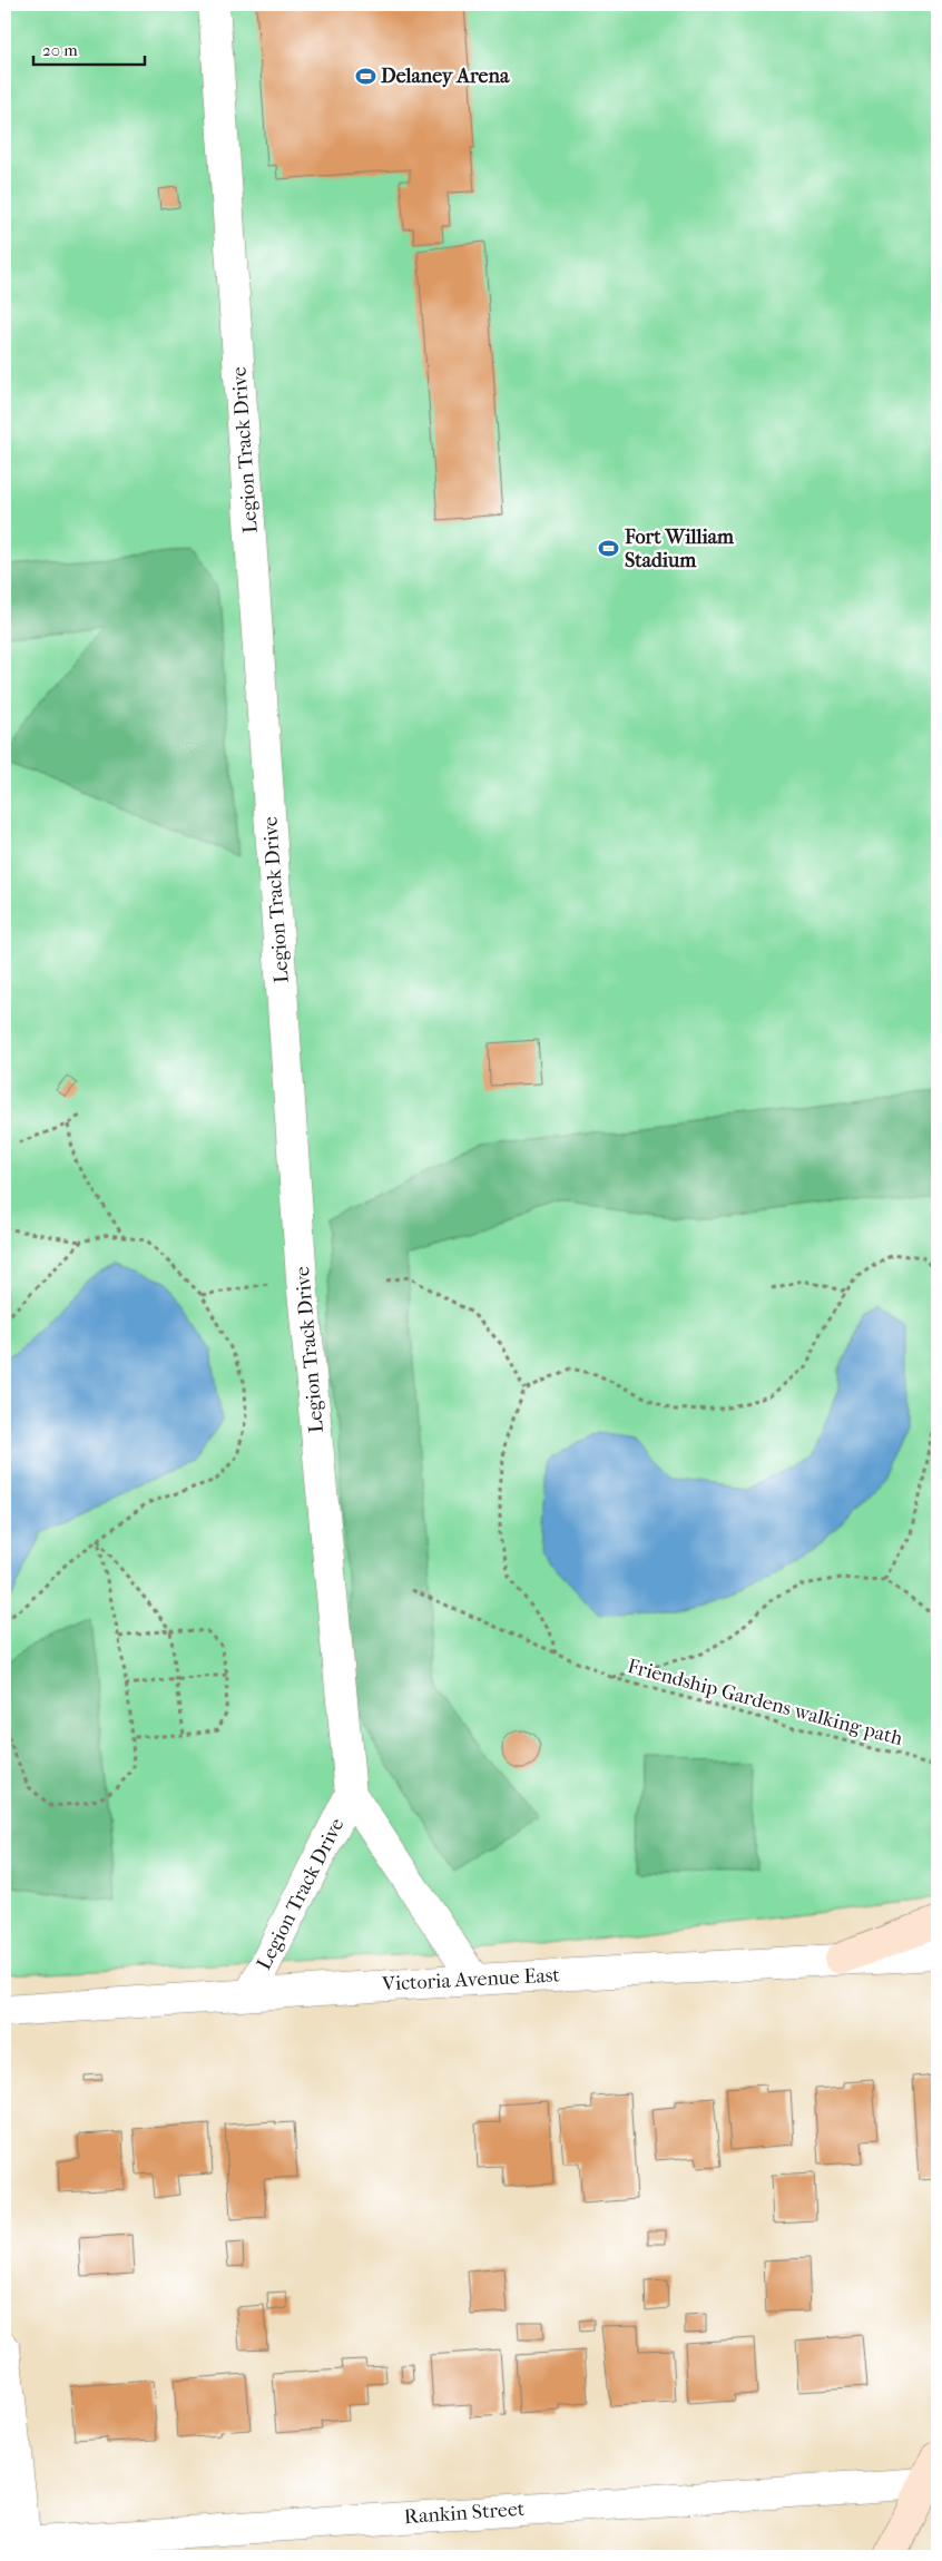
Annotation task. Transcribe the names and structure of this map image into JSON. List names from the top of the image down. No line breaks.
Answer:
{"streets":{"street":["Legion Track Drive","Victoria Avenue East","Rankin Street"],"path":["Friendship Gardens walking path"]},"crossings":[["Legion Track Drive","Victoria Avenue East"]],"places":{"sports":["Delaney Arena","Fort William Stadium"]},"scale_bar":"20 m"}
